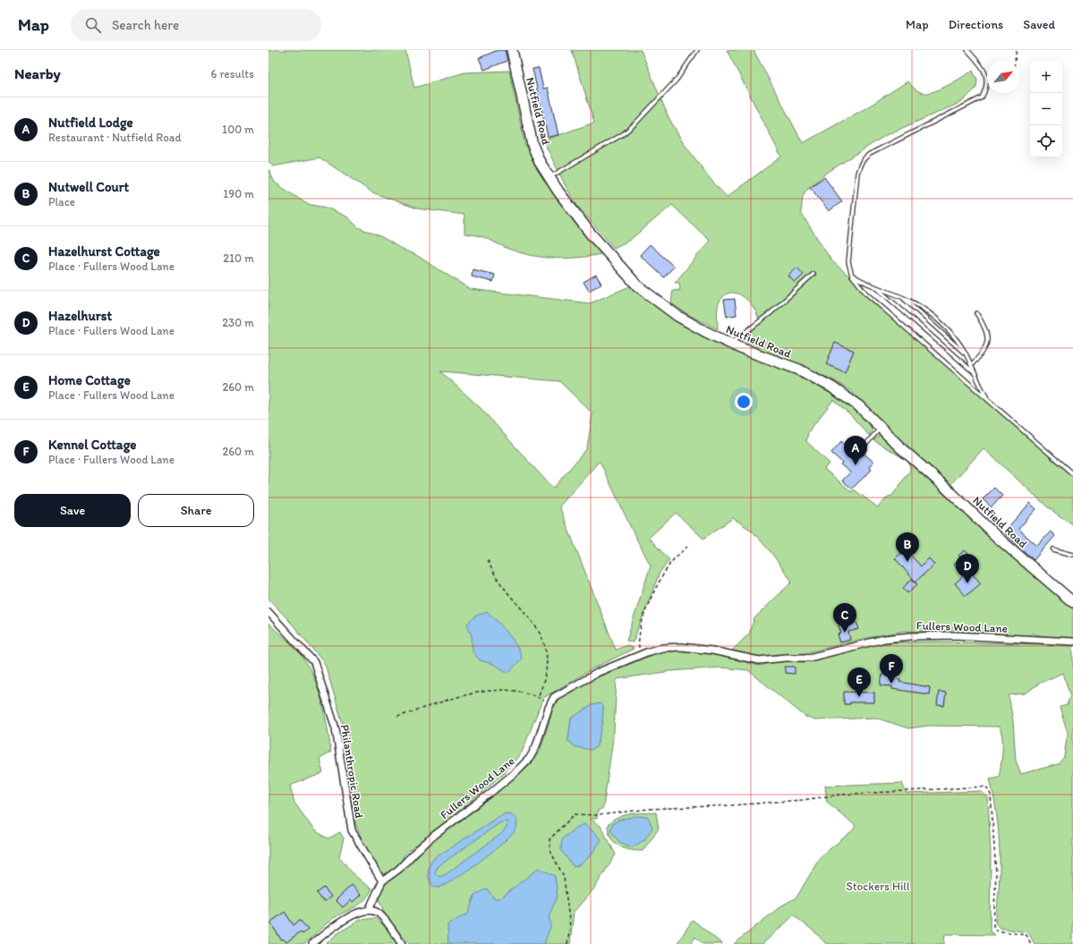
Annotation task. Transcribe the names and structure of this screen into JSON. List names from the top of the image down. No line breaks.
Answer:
{"streets":{"main road":["Nutfield Road"],"street":["Fullers Wood Lane","Philanthropic Road"]},"crossings":[["Fullers Wood Lane","Philanthropic Road"]],"parks":["Stockers Hill"],"north":"top right","page":{"header":"Map","search":"Search here","nav":["Map","Directions","Saved"],"heading":["Nearby","6 results"],"map_buttons":["+","−"],"list":[{"mark":"A","name":"Nutfield Lodge","note":"Restaurant · Nutfield Road","value":"100 m"},{"mark":"B","name":"Nutwell Court","note":"Place","value":"190 m"},{"mark":"C","name":"Hazelhurst Cottage","note":"Place · Fullers Wood Lane","value":"210 m"},{"mark":"D","name":"Hazelhurst","note":"Place · Fullers Wood Lane","value":"230 m"},{"mark":"E","name":"Home Cottage","note":"Place · Fullers Wood Lane","value":"260 m"},{"mark":"F","name":"Kennel Cottage","note":"Place · Fullers Wood Lane","value":"260 m"}],"pins":["A","B","D","C","F","E"],"buttons":["Save","Share"]}}
